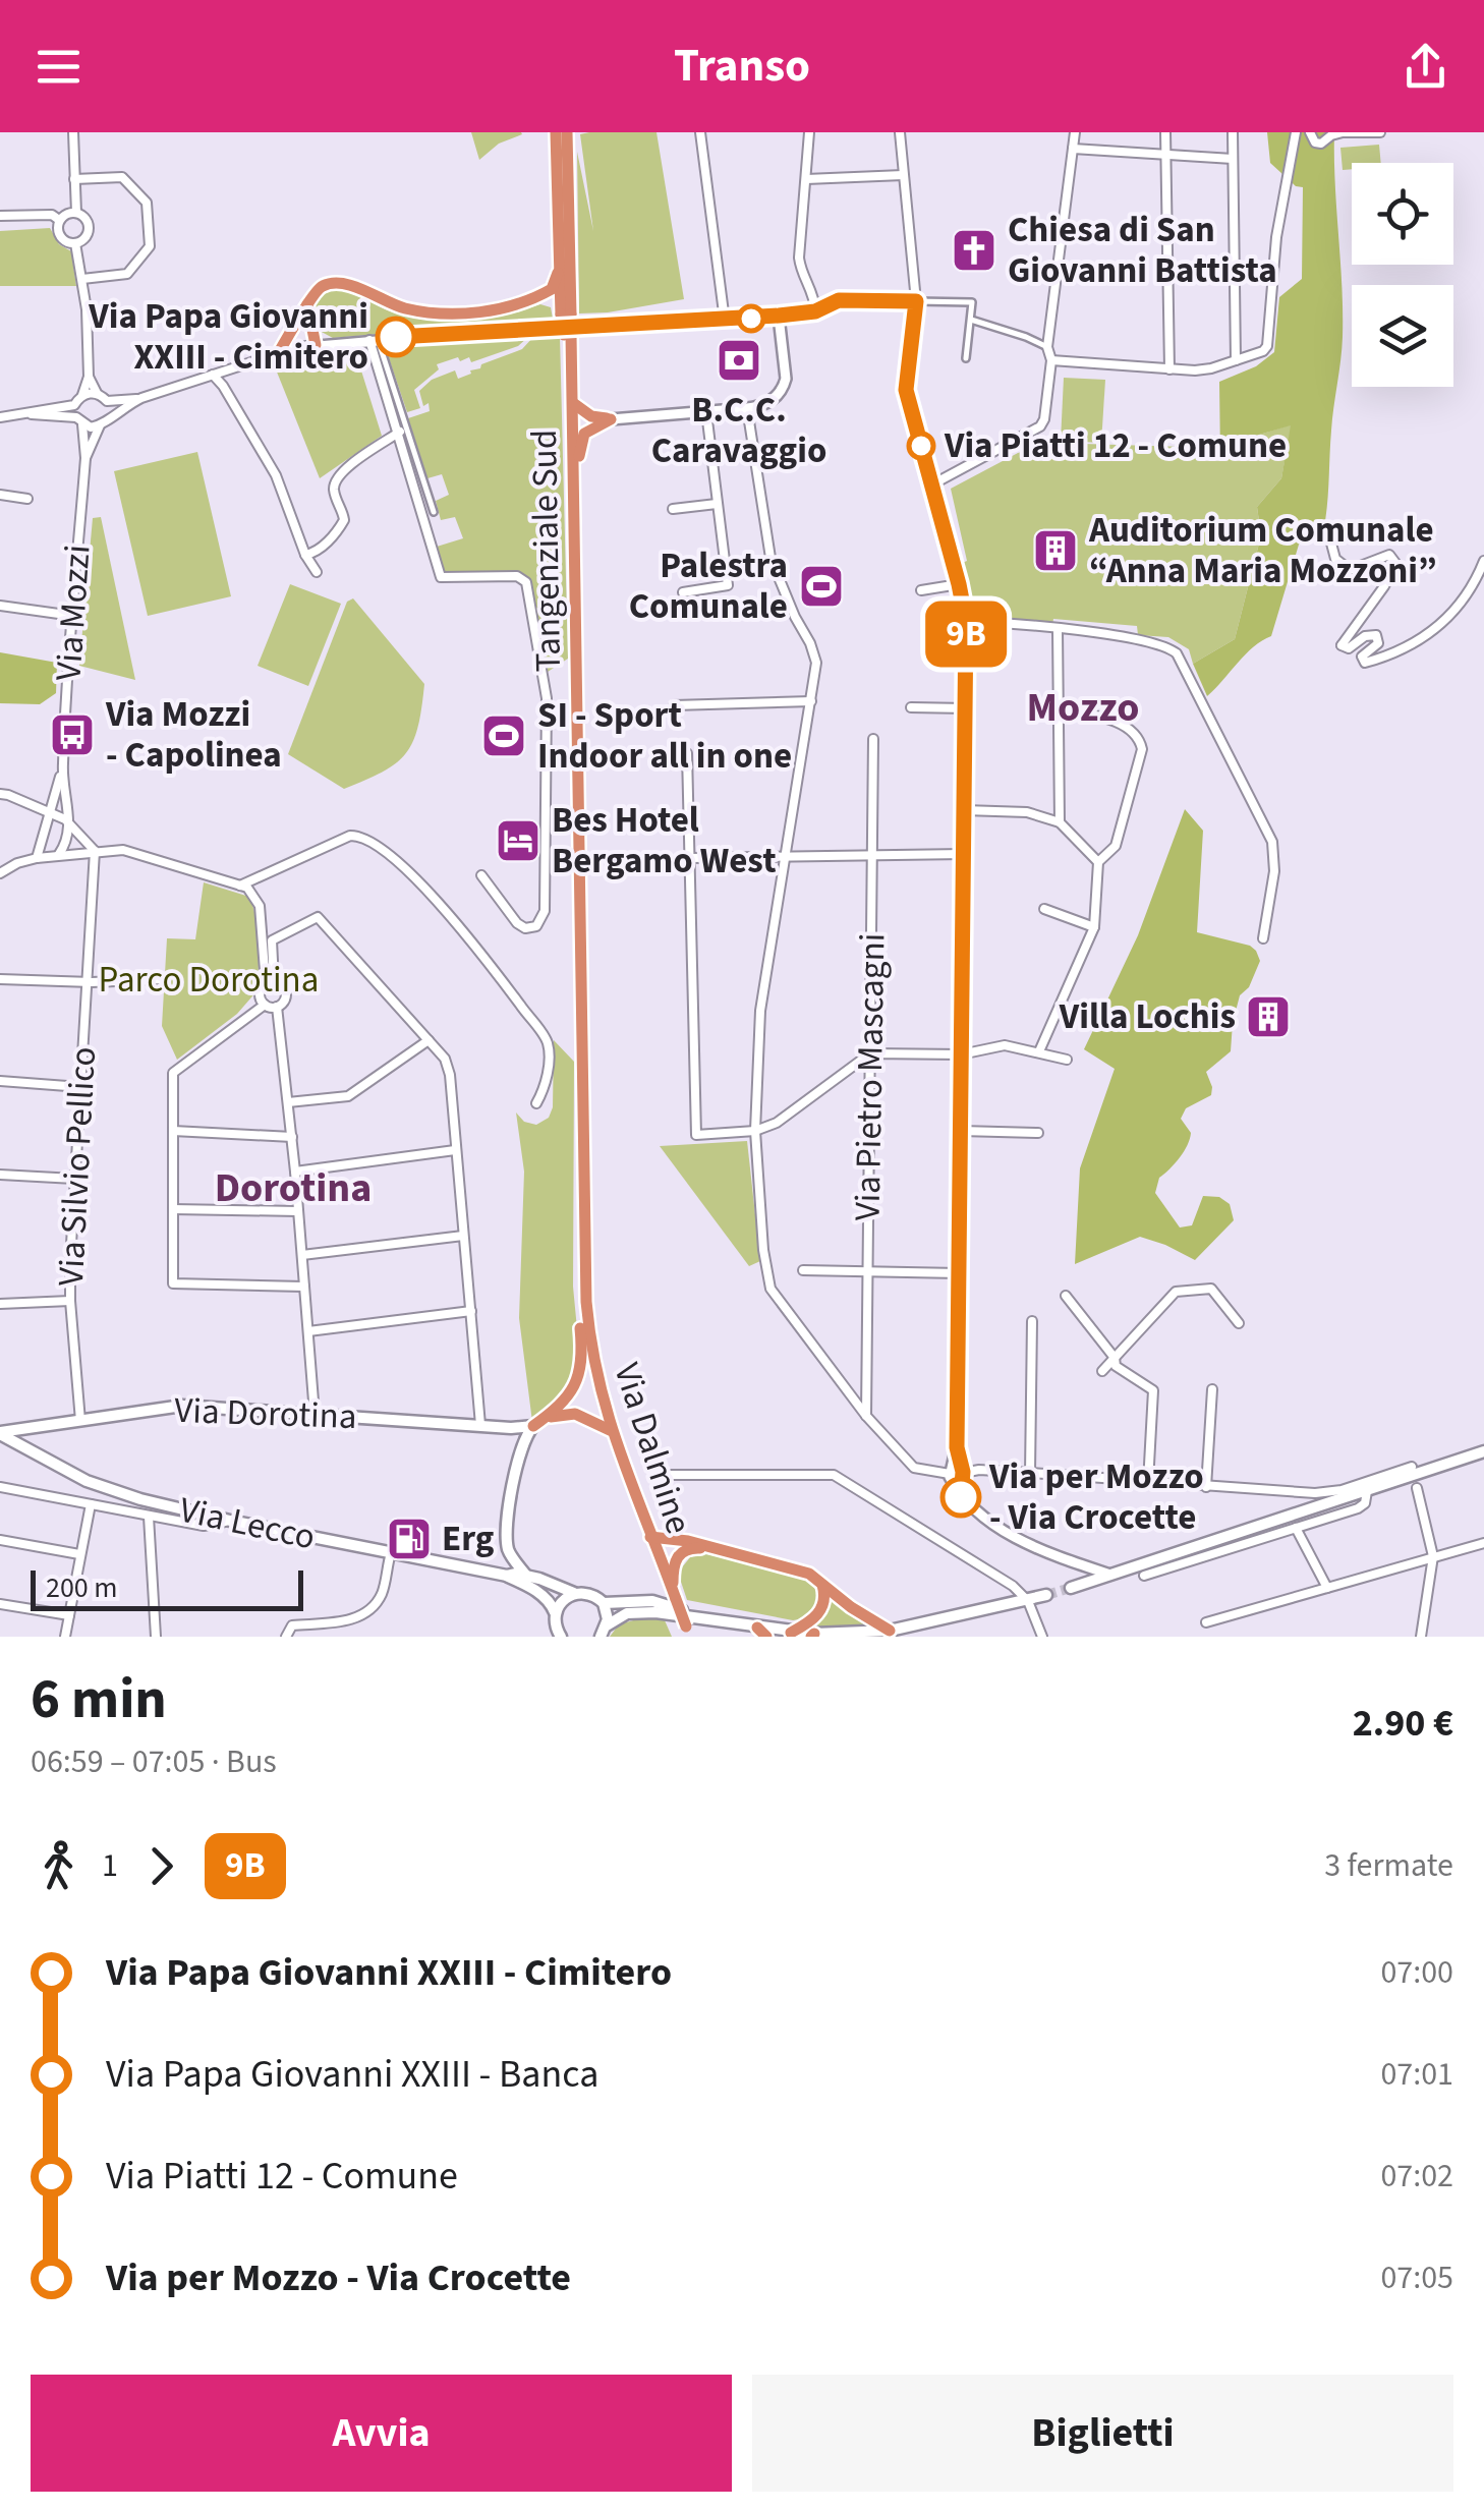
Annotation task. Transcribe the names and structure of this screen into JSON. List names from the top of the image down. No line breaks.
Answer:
{"streets":{"highway":["Tangenziale Sud","Via Dalmine"],"main road":["Via Dorotina","Via Lecco"],"street":["Via Mozzi","Via Pietro Mascagni","Via Silvio Pellico"]},"crossings":[["Tangenziale Sud","Via Dalmine"],["Via Silvio Pellico","Via Dorotina"],["Via Dorotina","Via Lecco"]],"districts":["Mozzo","Dorotina"],"parks":["Parco Dorotina"],"places":{"church":["Chiesa di San Giovanni Battista"],"other":["Via Papa Giovanni XXIII - Cimitero","Via Piatti 12 - Comune","Via per Mozzo - Via Crocette"],"bank":["B.C.C. Caravaggio"],"building":["Auditorium Comunale “Anna Maria Mozzoni”","Villa Lochis"],"sports":["Palestra Comunale","SI - Sport Indoor all in one"],"bus stop":["Via Mozzi - Capolinea"],"hotel":["Bes Hotel Bergamo West"],"fuel station":["Erg"]},"lines":["bus line 9B"],"scale_bar":"200 m","page":{"header":"Transo","on_map":"9B","scale":"200 m","heading":["6 min","06:59 – 07:05 · Bus","2.90 €"],"legs":["1","9B","3 fermate"],"list":[{"name":"Via Papa Giovanni XXIII - Cimitero","value":"07:00"},{"name":"Via Papa Giovanni XXIII - Banca","value":"07:01"},{"name":"Via Piatti 12 - Comune","value":"07:02"},{"name":"Via per Mozzo - Via Crocette","value":"07:05"}],"buttons":["Avvia","Biglietti"]}}
